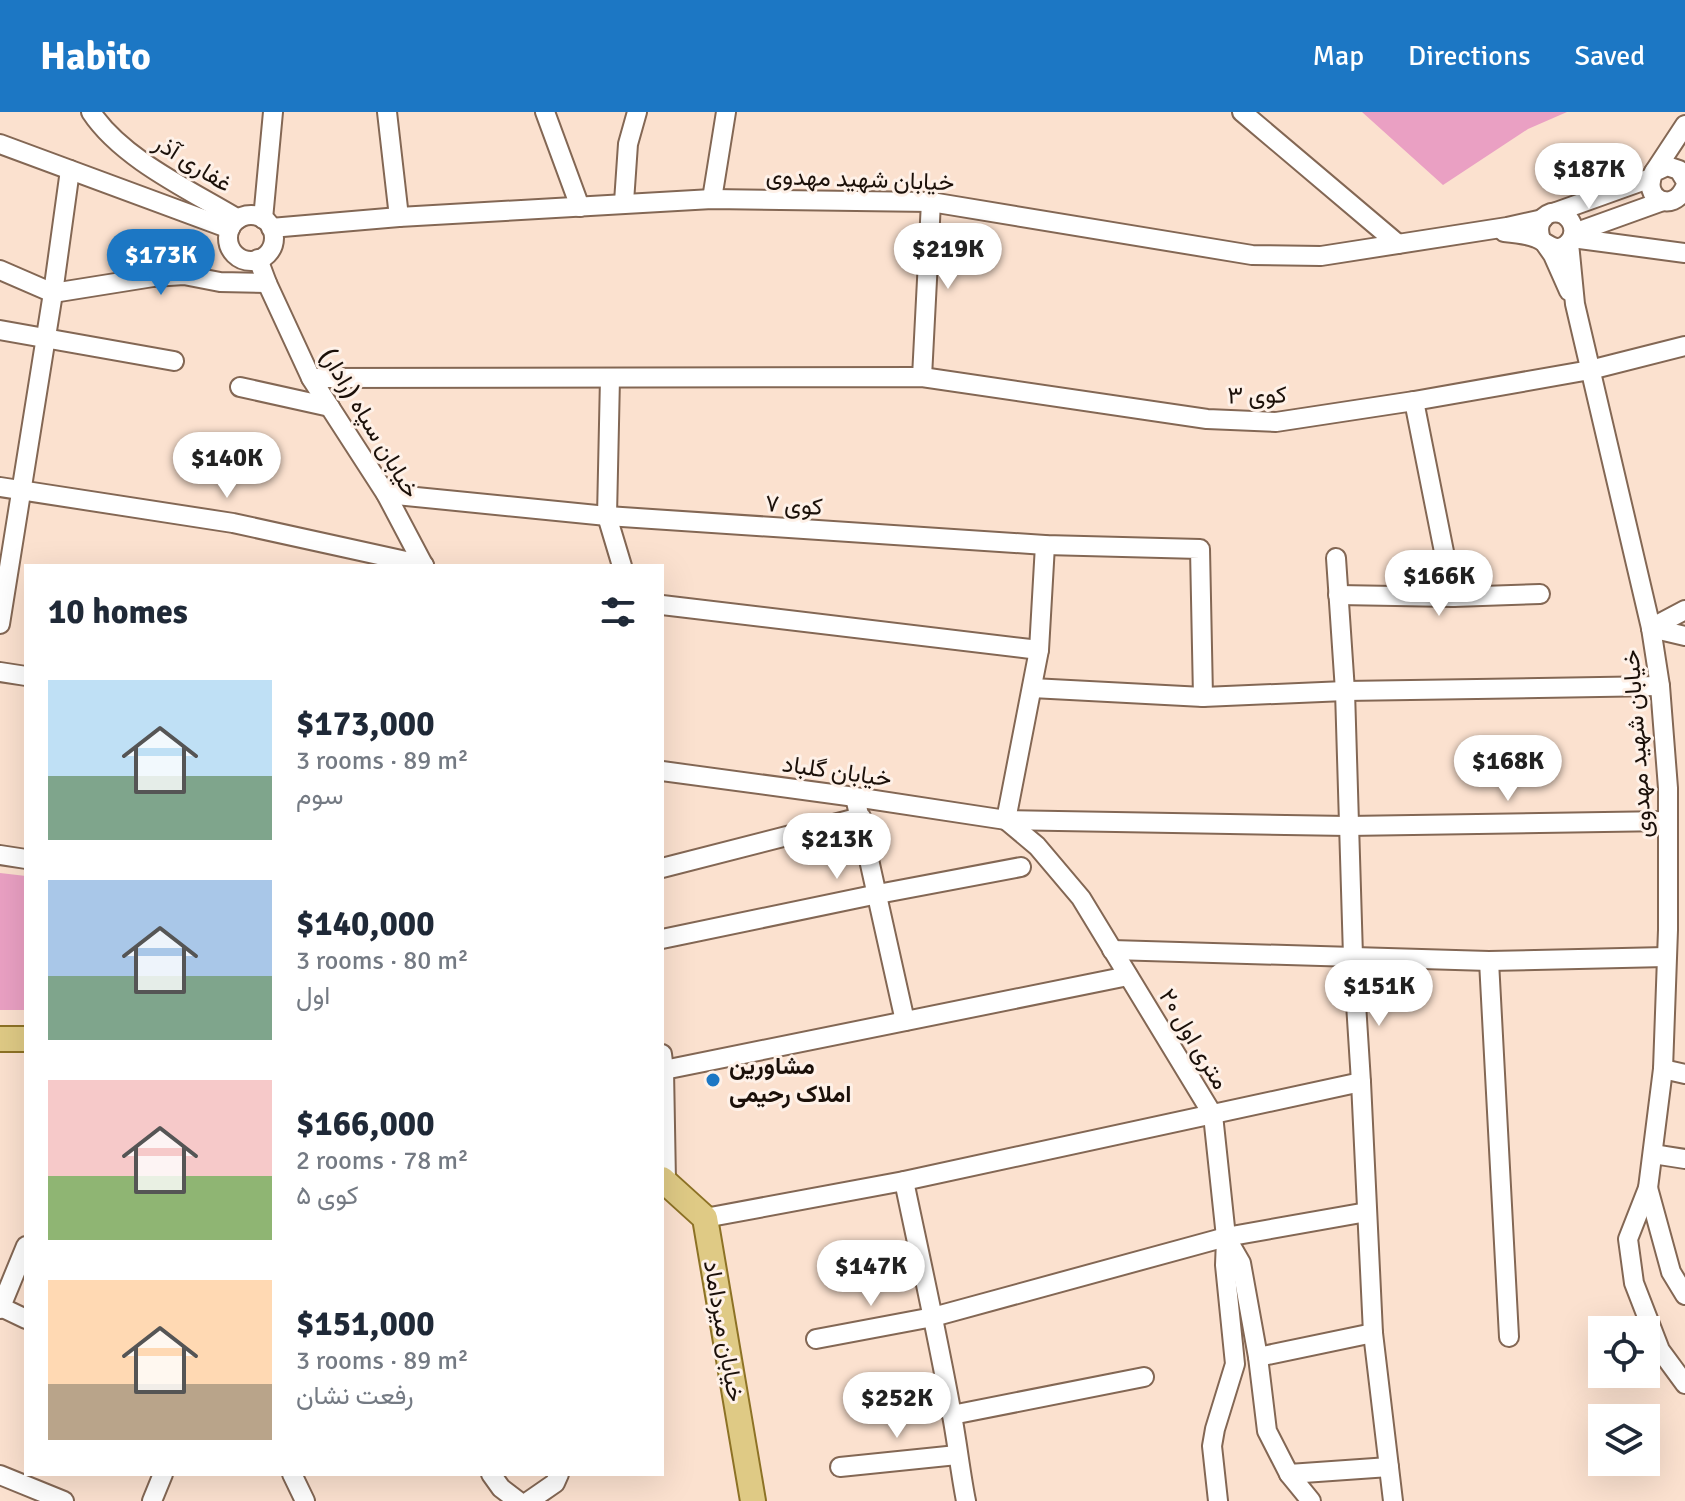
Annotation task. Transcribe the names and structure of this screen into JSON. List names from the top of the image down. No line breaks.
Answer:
{"streets":{"main road":["خیابان میرداماد"],"street":["غفاری آذر","خیابان شهید مهدوی","کوی ۳","خیابان سپاه (رادار)","کوی ۷","خیابان گلباد","۲۰ متری اول"]},"crossings":[["غفاری آذر","خیابان شهید مهدوی"],["غفاری آذر","خیابان سپاه (رادار)"],["خیابان شهید مهدوی","کوی ۳"],["خیابان شهید مهدوی","خیابان سپاه (رادار)"],["خیابان شهید مهدوی","خیابان گلباد"],["کوی ۳","خیابان سپاه (رادار)"],["خیابان سپاه (رادار)","کوی ۷"],["خیابان گلباد","۲۰ متری اول"]],"places":["مشاورین املاک رحیمی"],"page":{"header":"Habito","nav":["Map","Directions","Saved"],"price":["$187K","$219K","$173K","$140K","$166K","$168K","$213K","$151K","$147K","$252K"],"heading":"10 homes","list":[{"name":"$173,000","note":"3 rooms · 89 m² · سوم"},{"name":"$140,000","note":"3 rooms · 80 m² · اول"},{"name":"$166,000","note":"2 rooms · 78 m² · کوی ۵"},{"name":"$151,000","note":"3 rooms · 89 m² · رفعت نشان"}]}}
